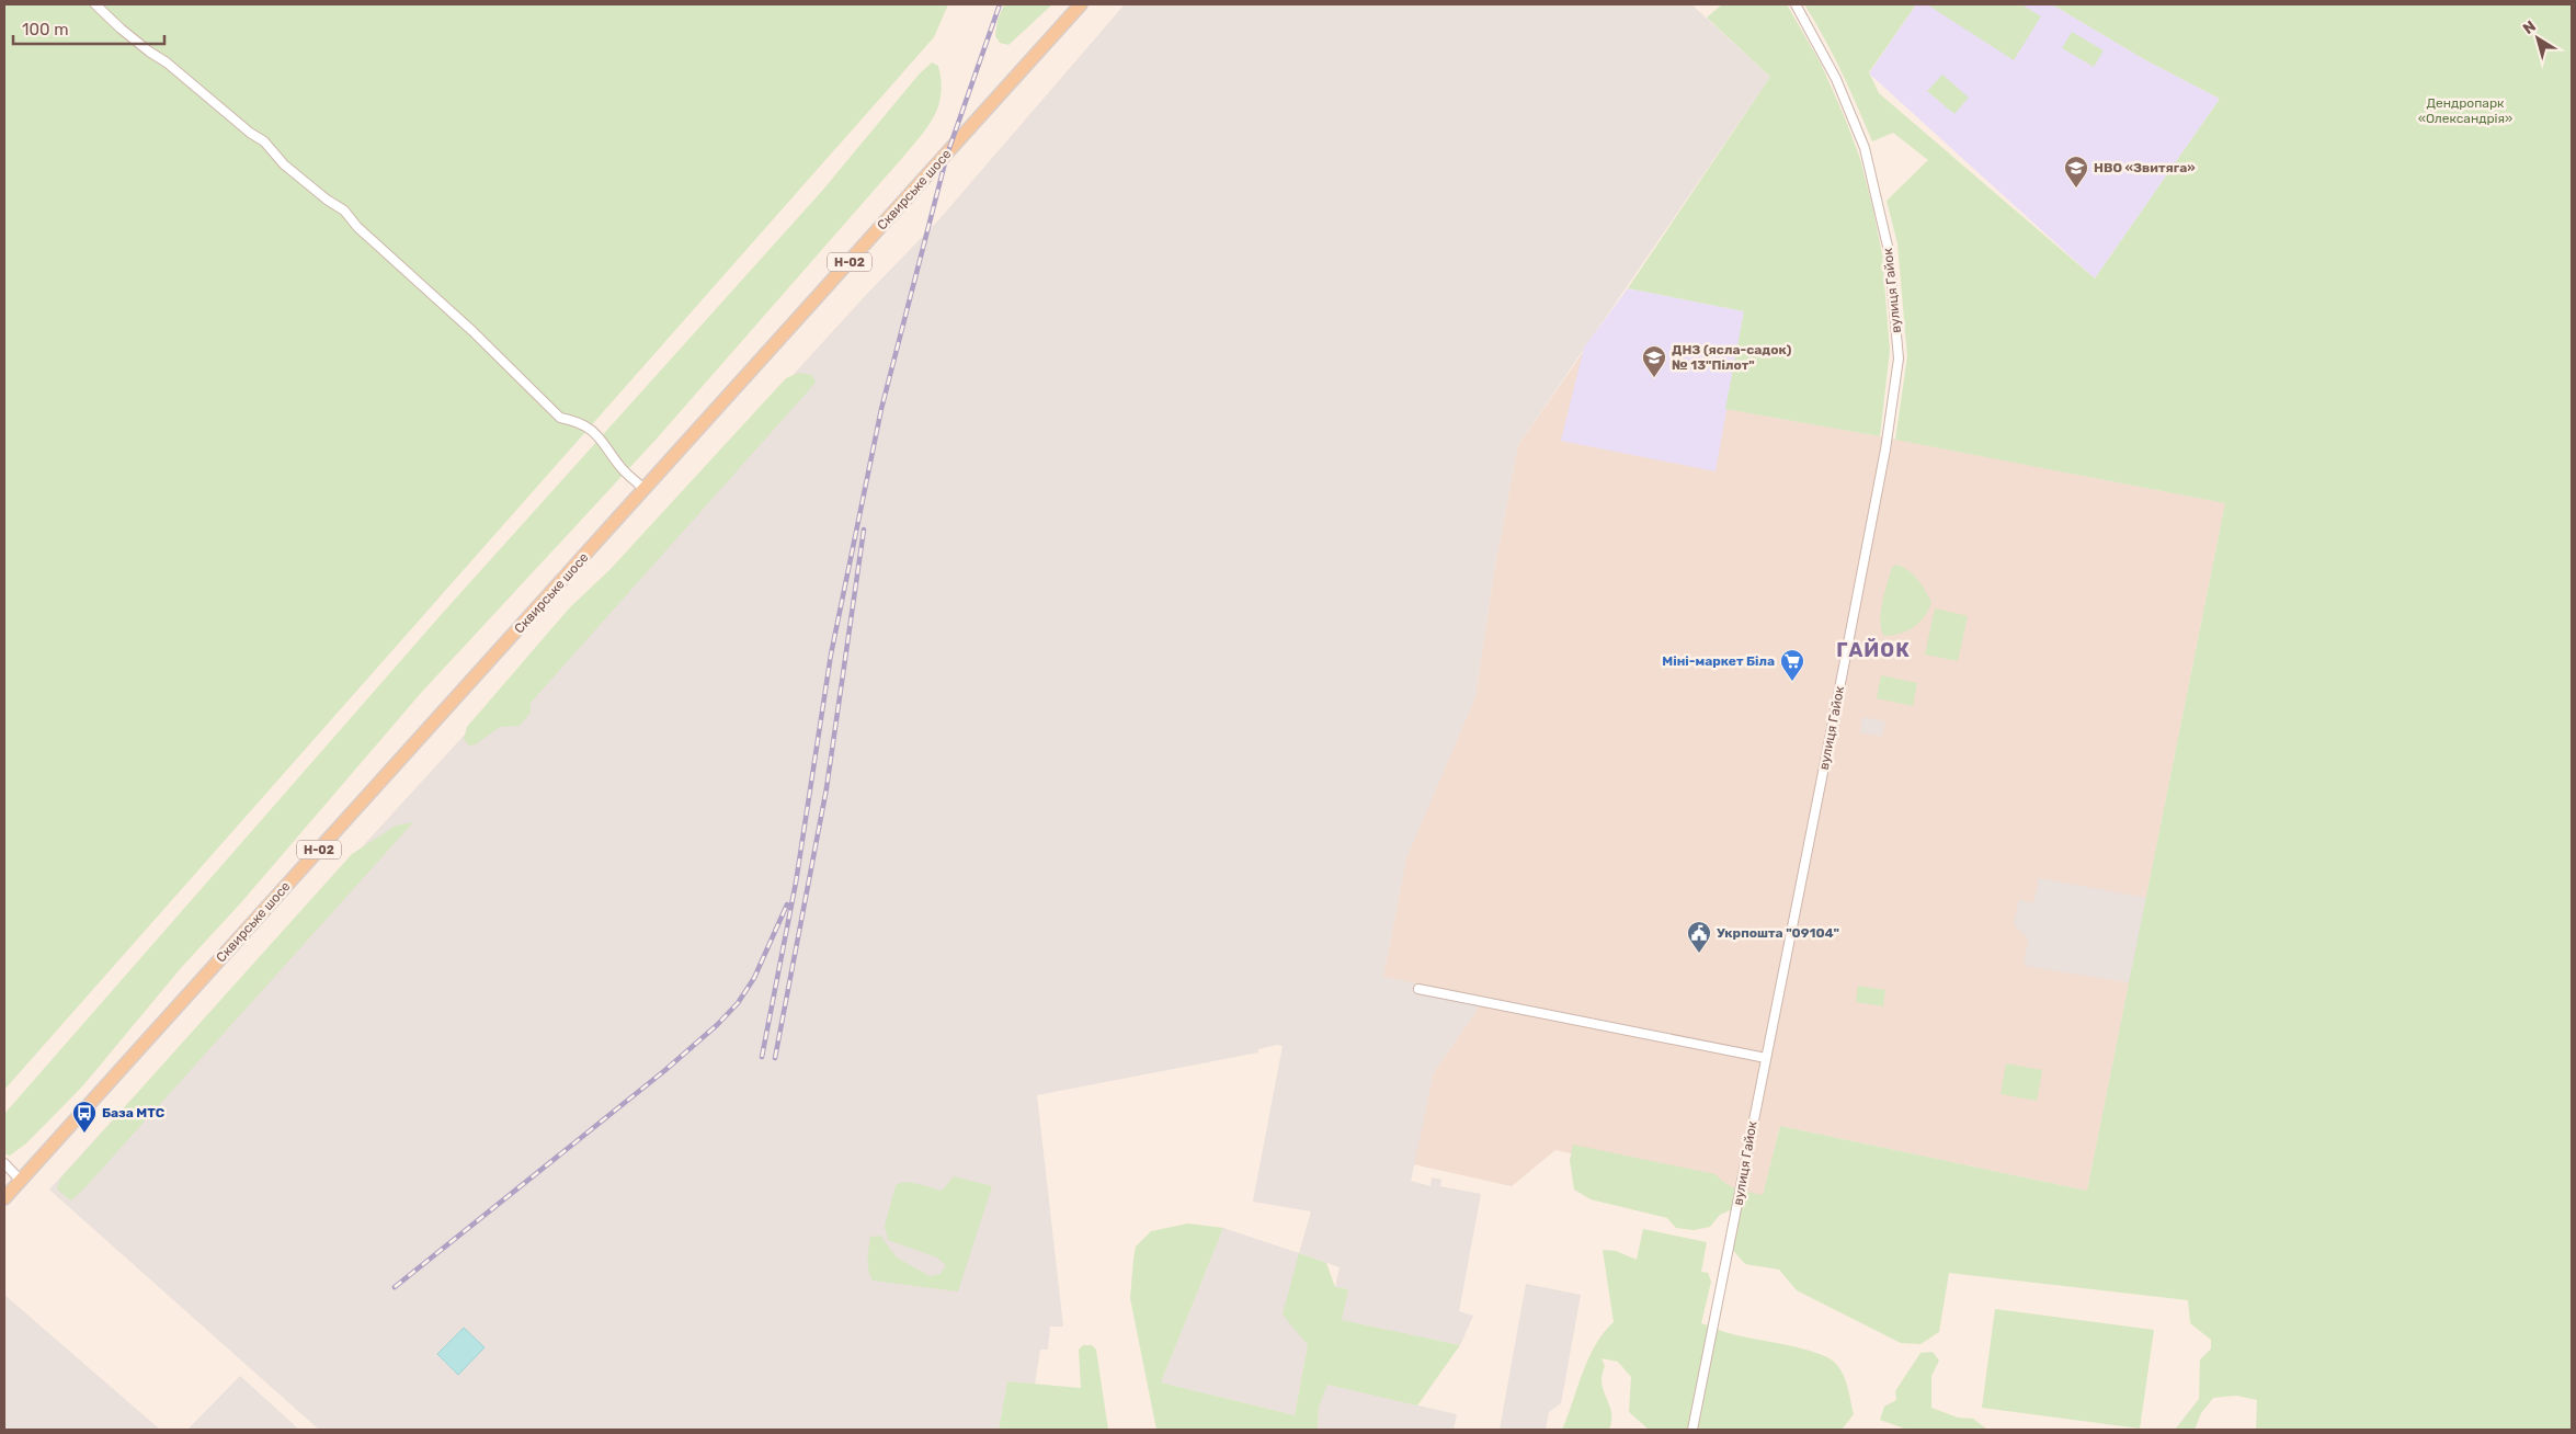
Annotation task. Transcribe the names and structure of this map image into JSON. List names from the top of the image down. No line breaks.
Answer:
{"streets":{"main road":["Сквирське шосе","Н-02"],"street":["вулиця Гайок"]},"crossings":[["Сквирське шосе","Н-02"]],"districts":["ГАЙОК"],"parks":["Дендропарк «Олександрія»"],"places":{"school or university":["НВО «Звитяга»","ДНЗ (ясла-садок) № 13\"Пілот\""],"supermarket":["Міні-маркет Біла"],"public building":["Укрпошта \"09104\""],"bus stop":["База МТС"]},"scale_bar":"100 m","north":"top left"}
